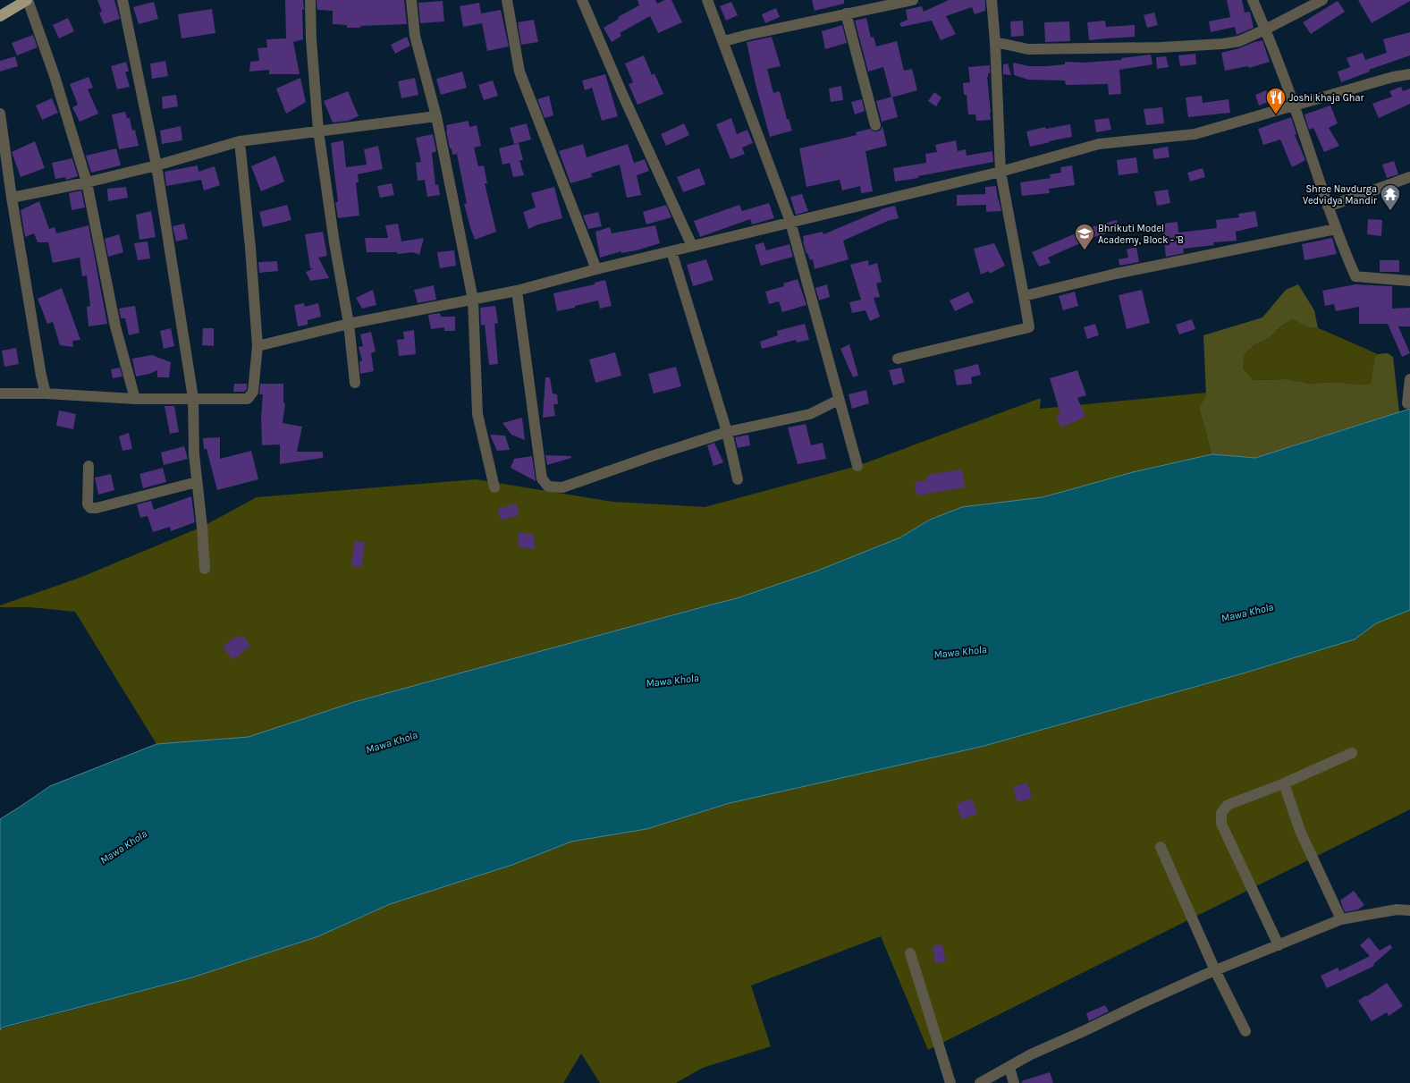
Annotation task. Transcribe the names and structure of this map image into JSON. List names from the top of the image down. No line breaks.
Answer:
{"water":["Mawa Khola"],"places":{"restaurant":["Joshi khaja Ghar"],"temple":["Shree Navdurga Vedvidya Mandir"],"school or university":["Bhrikuti Model Academy, Block - 'B"]}}
